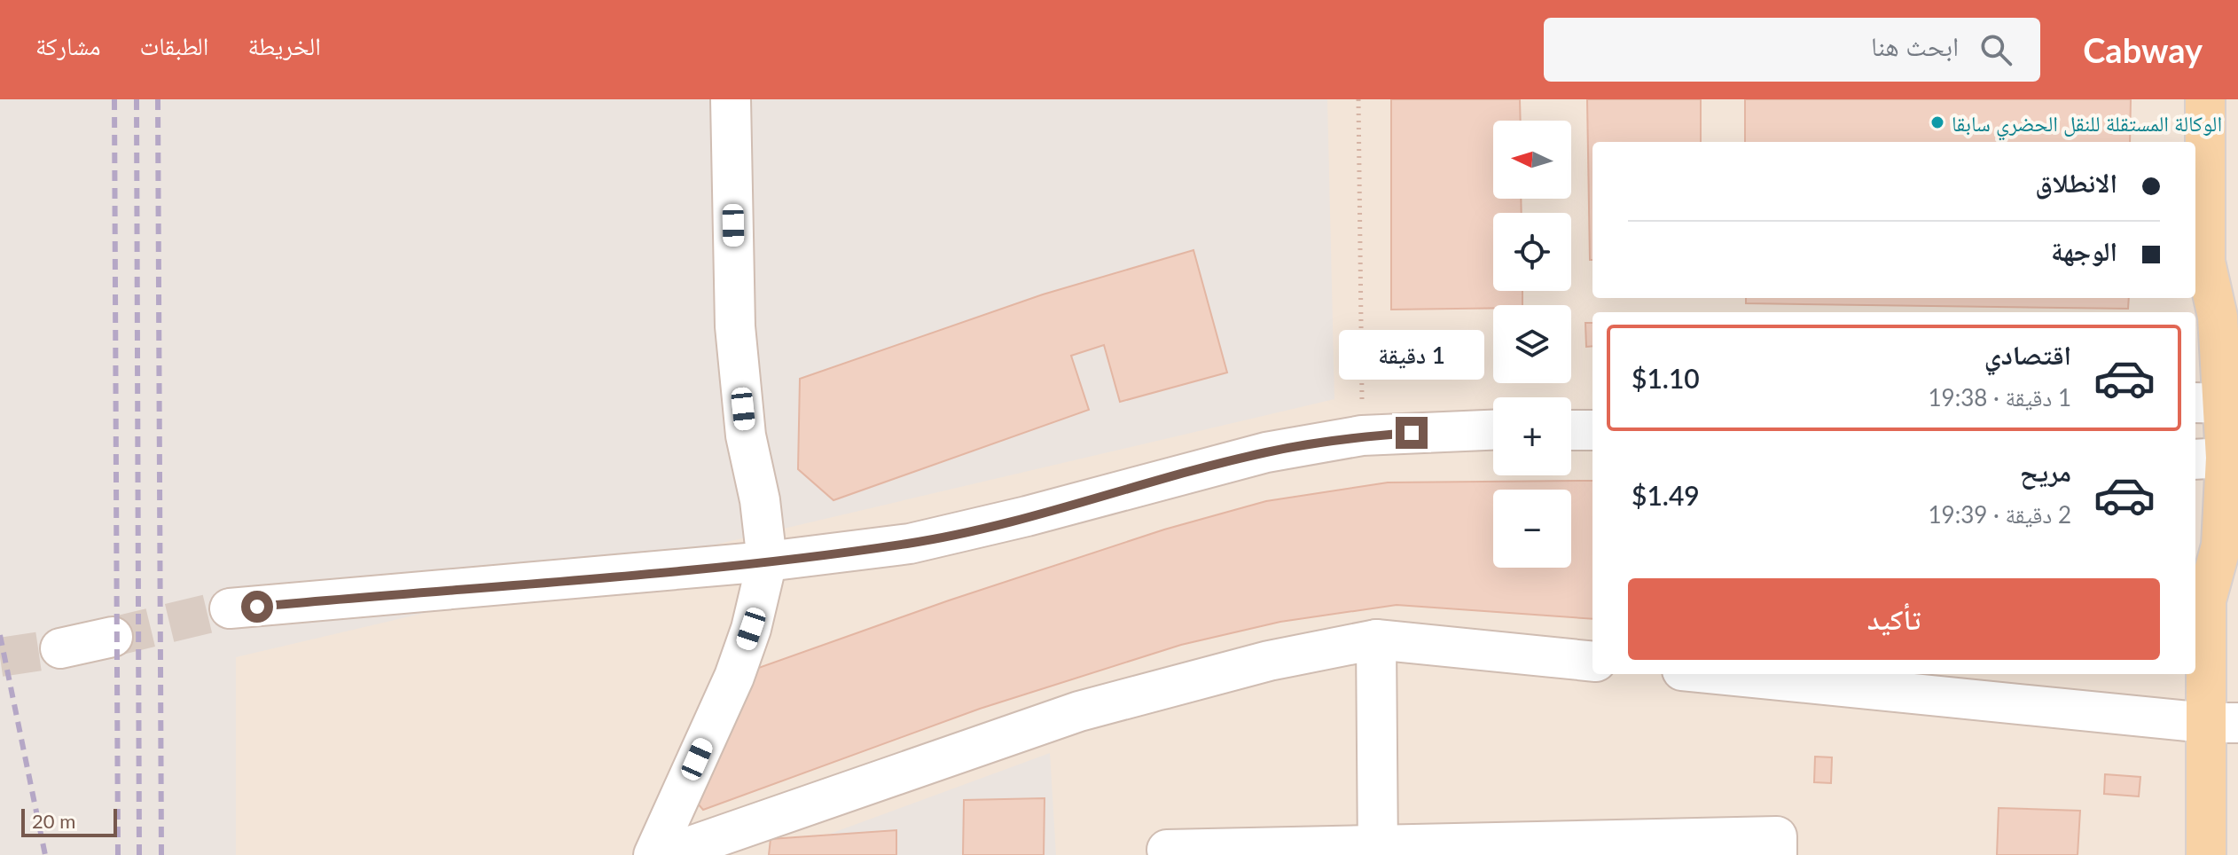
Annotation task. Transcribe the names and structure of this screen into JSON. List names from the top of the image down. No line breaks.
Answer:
{"places":["الوكالة المستقلة للنقل الحضري سابقا"],"scale_bar":"20 m","north":"left","page":{"header":"Cabway","search":"ابحث هنا","nav":["الخريطة","الطبقات","مشاركة"],"map_buttons":["+","−"],"banner":["الانطلاق","الوجهة"],"list":[{"name":"اقتصادي","note":"1 دقيقة · 19:38","value":"$1.10"},{"name":"مريح","note":"2 دقيقة · 19:39","value":"$1.49"}],"bubble":"1 دقيقة","buttons":"تأكيد","scale":"20 m"}}
